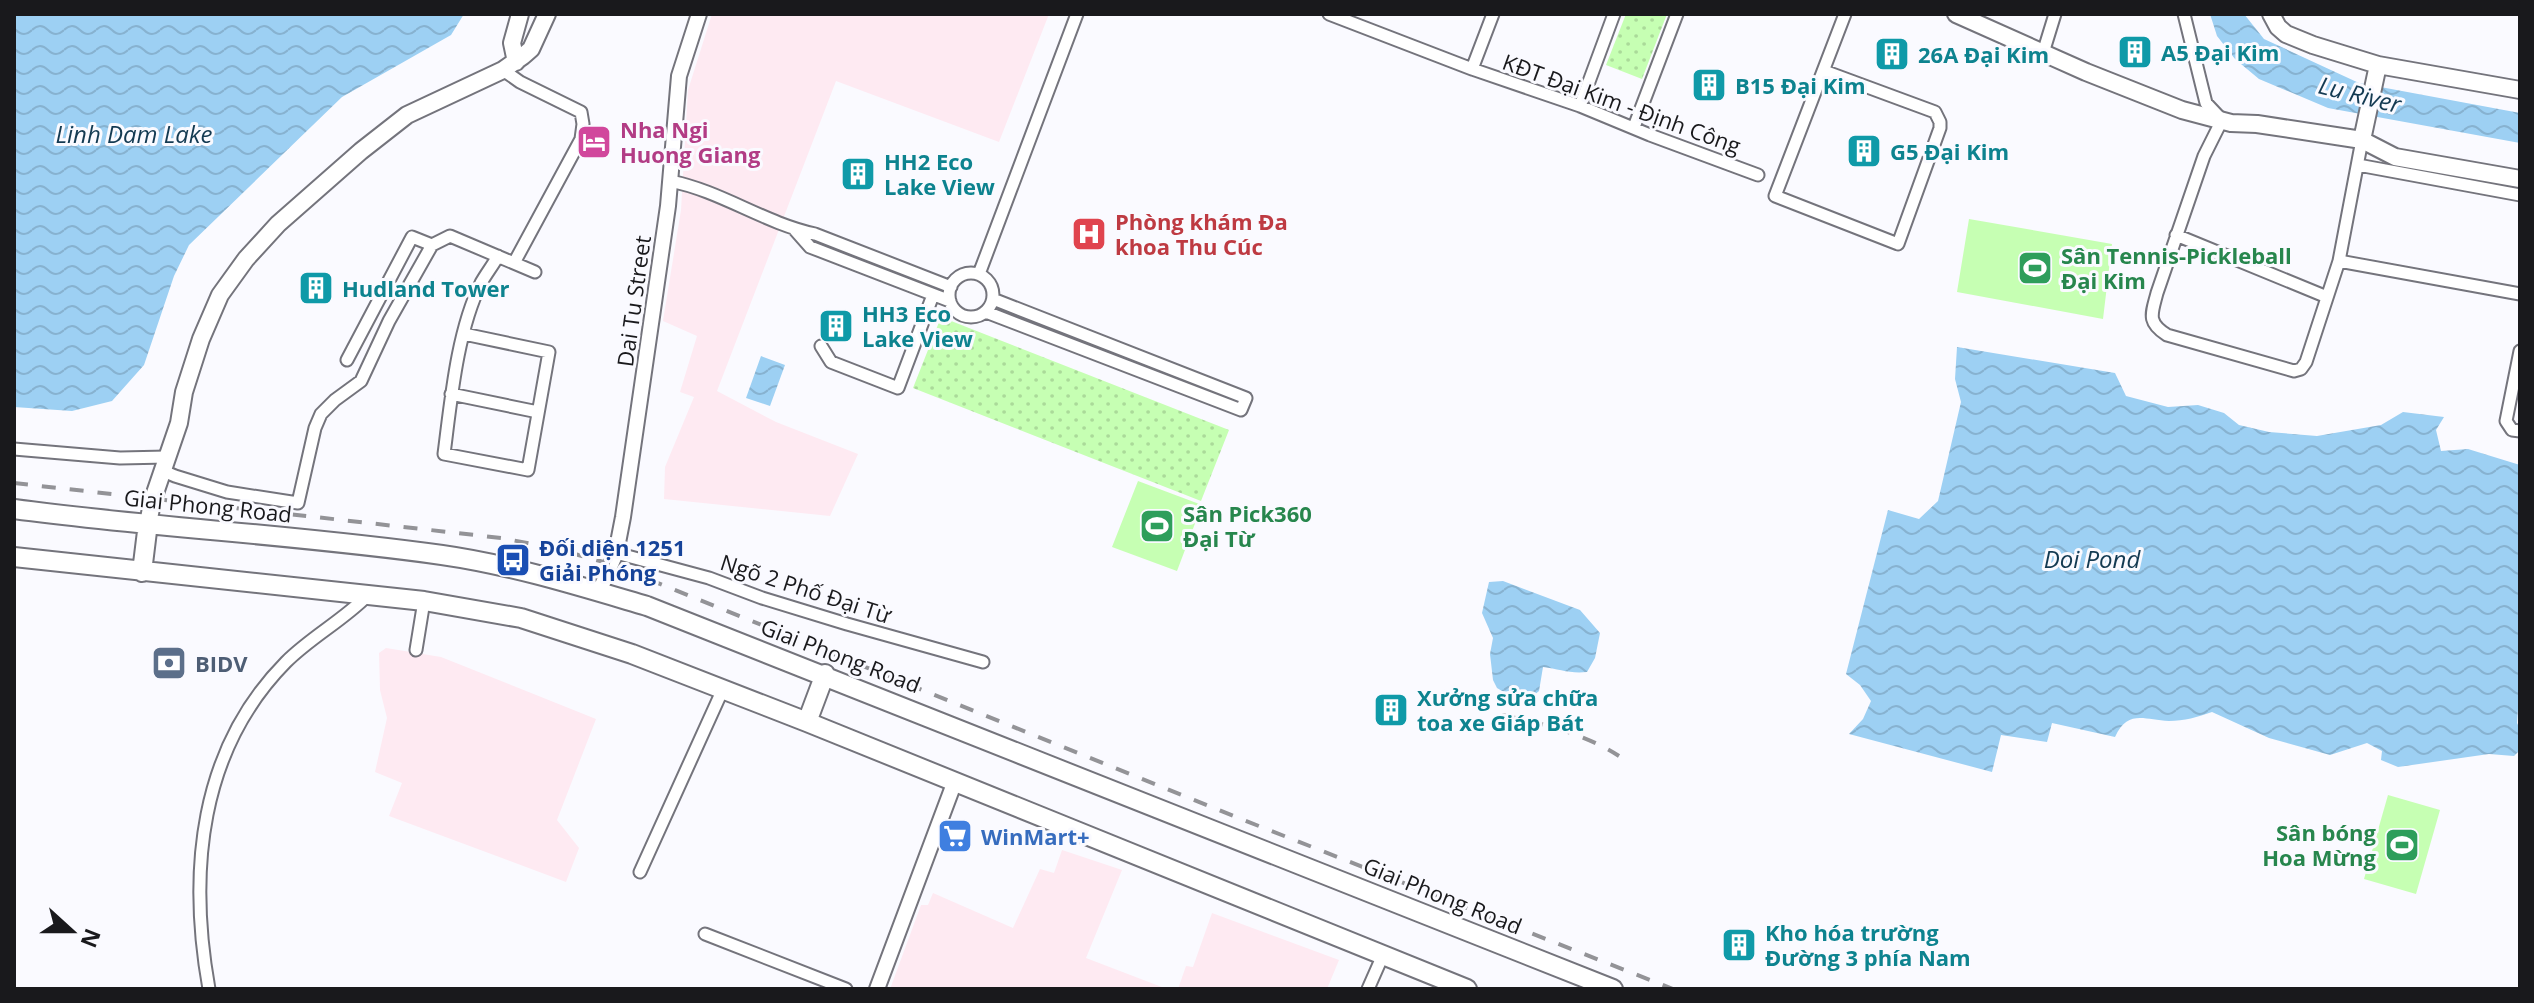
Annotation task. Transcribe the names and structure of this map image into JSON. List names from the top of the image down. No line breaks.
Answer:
{"streets":{"main road":["Giai Phong Road"],"street":["KĐT Đại Kim - Định Công","Dai Tu Street","Ngõ 2 Phố Đại Từ"]},"crossings":[["Dai Tu Street","Giai Phong Road"],["Dai Tu Street","Ngõ 2 Phố Đại Từ"]],"water":["Lu River","Linh Dam Lake","Doi Pond"],"places":{"building":["A5 Đại Kim","26A Đại Kim","B15 Đại Kim","G5 Đại Kim","HH2 Eco Lake View","Hudland Tower","HH3 Eco Lake View","Xưởng sửa chữa toa xe Giáp Bát","Kho hóa trường Đường 3 phía Nam"],"hotel":["Nha Ngi Huong Giang"],"hospital":["Phòng khám Đa khoa Thu Cúc"],"sports":["Sân Tennis-Pickleball Đại Kim","Sân Pick360 Đại Từ","Sân bóng Hoa Mừng"],"bus stop":["Đối diện 1251 Giải Phóng"],"bank":["BIDV"],"supermarket":["WinMart+"]},"north":"right"}
